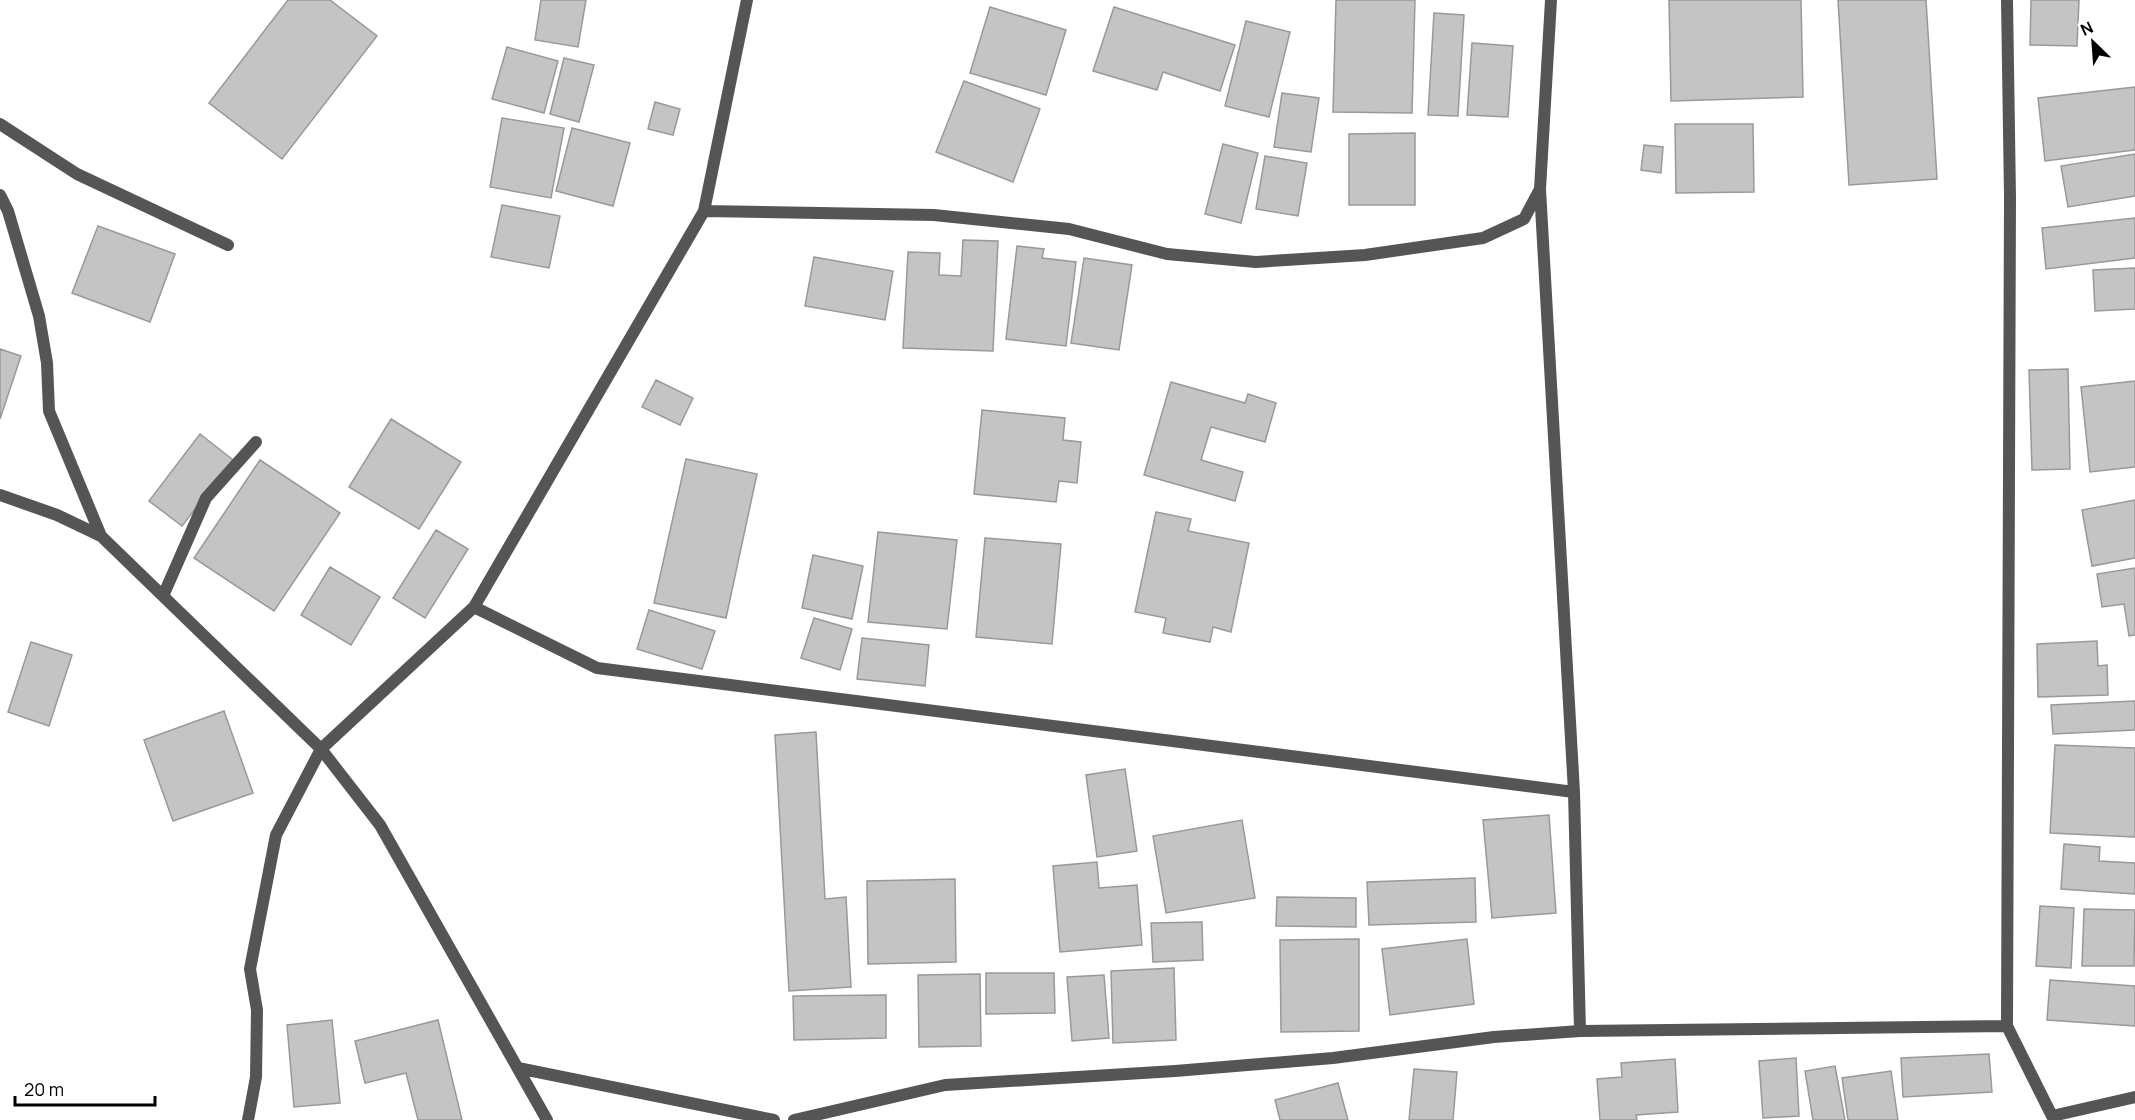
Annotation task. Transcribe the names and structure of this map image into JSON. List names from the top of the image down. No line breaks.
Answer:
{"scale_bar":"20 m","north":"top left"}
